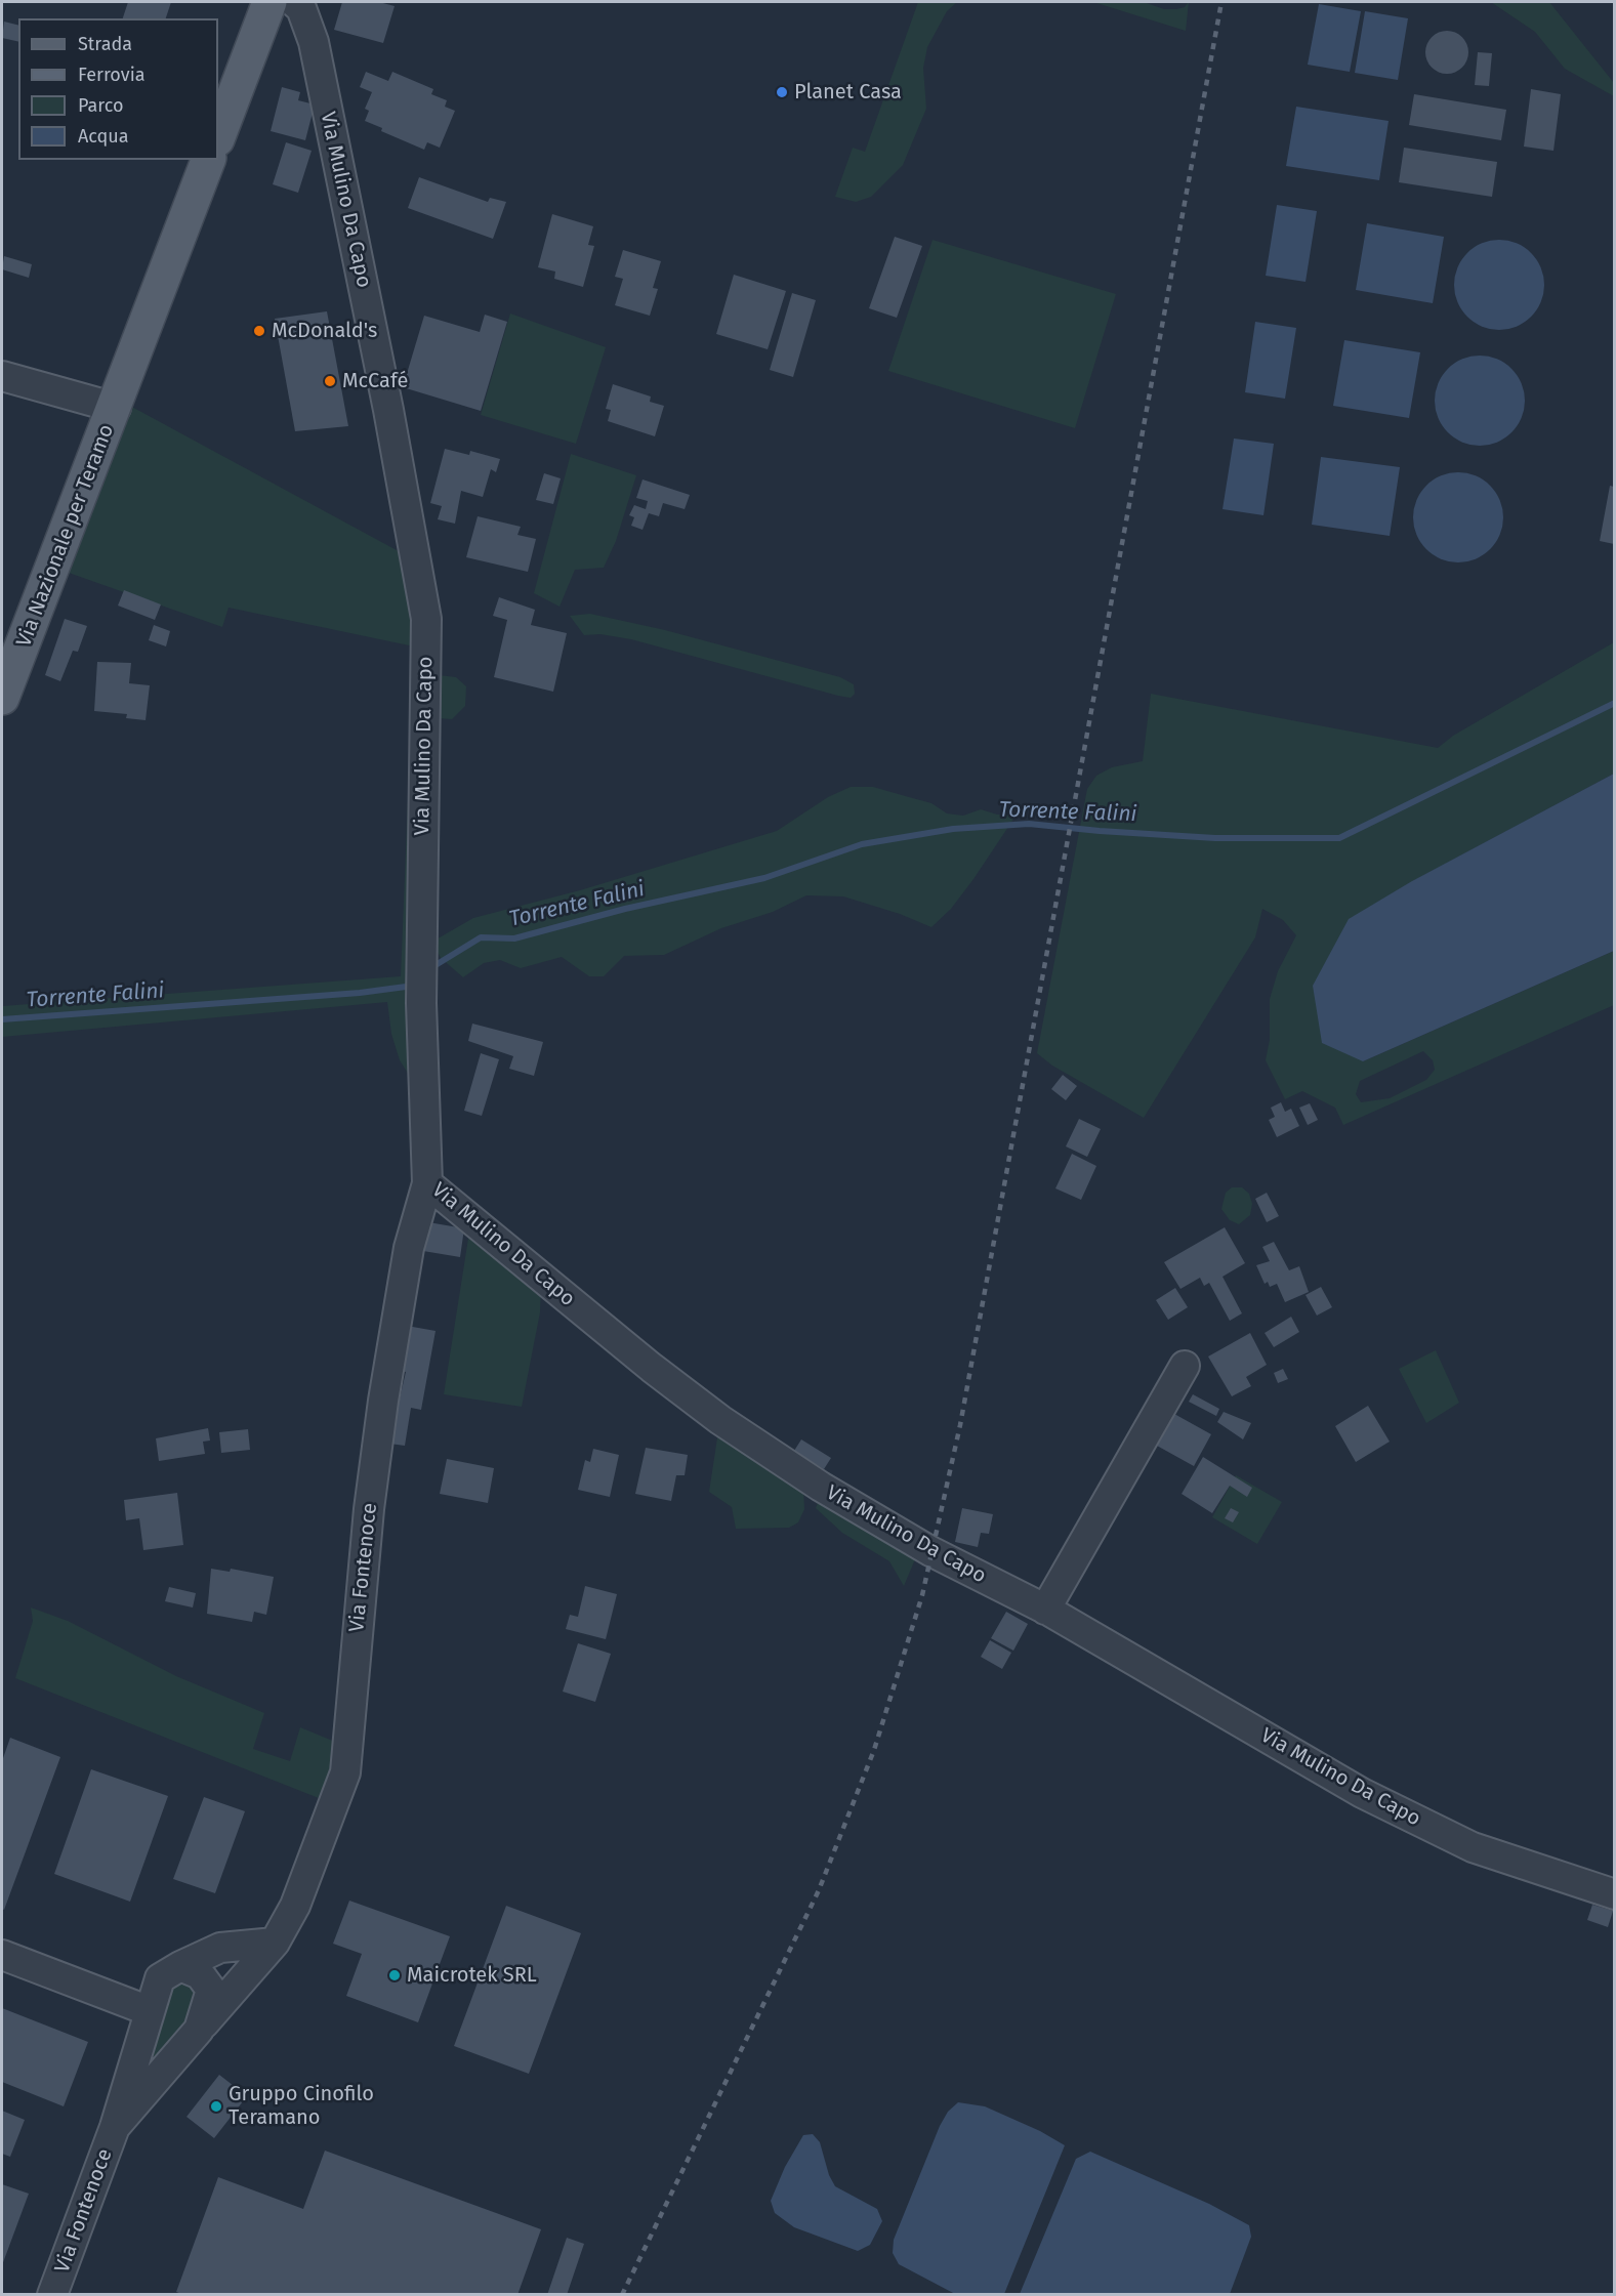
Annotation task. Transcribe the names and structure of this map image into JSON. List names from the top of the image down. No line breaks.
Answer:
{"streets":{"main road":["Via Nazionale per Teramo"],"street":["Via Mulino Da Capo","Via Fontenoce"]},"crossings":[["Via Mulino Da Capo","Via Fontenoce"]],"water":["Torrente Falini"],"places":["Planet Casa","McDonald's","McCafé","Maicrotek SRL","Gruppo Cinofilo Teramano"],"legend":["Strada","Ferrovia","Parco","Acqua"]}
